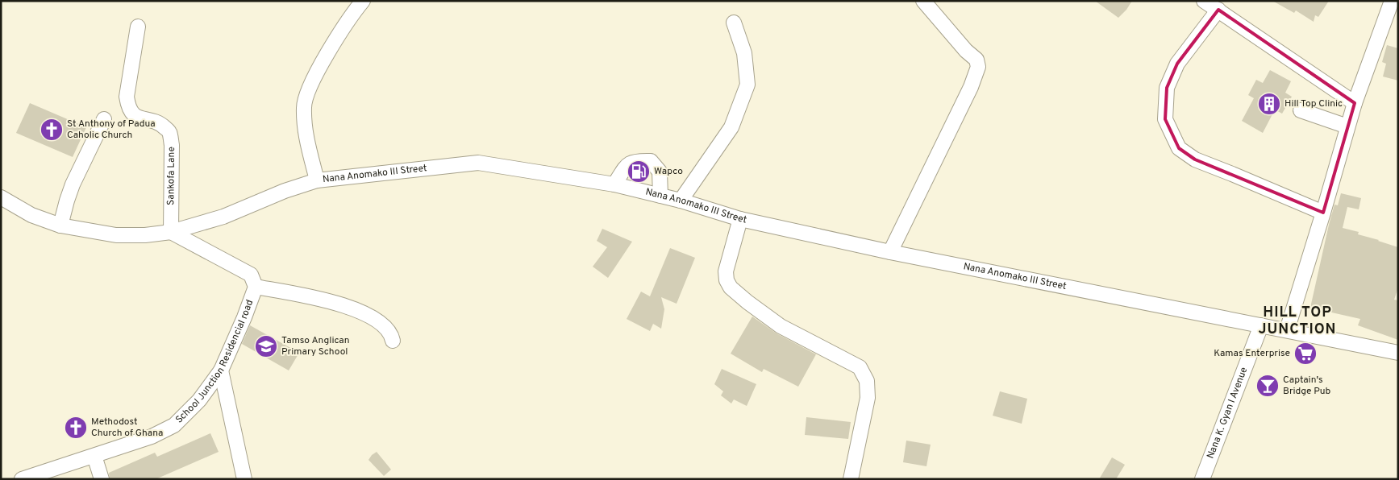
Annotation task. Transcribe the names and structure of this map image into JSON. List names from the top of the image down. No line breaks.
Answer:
{"streets":{"street":["Nana Anomako III Street","Sankofa Lane","School Junction Residencial road","Nana K. Gyan I Avenue"]},"crossings":[["Nana Anomako III Street","Sankofa Lane"],["Nana Anomako III Street","School Junction Residencial road"],["Nana Anomako III Street","Nana K. Gyan I Avenue"],["Sankofa Lane","School Junction Residencial road"]],"districts":["HILL TOP JUNCTION"],"places":{"building":["Hill Top Clinic"],"church":["St Anthony of Padua Caholic Church","Methodost Church of Ghana"],"fuel station":["Wapco"],"school or university":["Tamso Anglican Primary School"],"supermarket":["Kamas Enterprise"],"bar":["Captain's Bridge Pub"]}}
